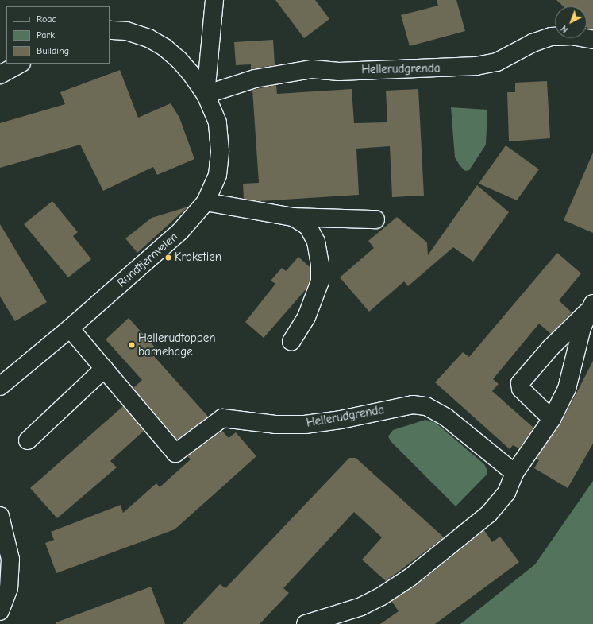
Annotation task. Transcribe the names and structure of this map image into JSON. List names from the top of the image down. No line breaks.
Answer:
{"streets":{"street":["Hellerudgrenda","Rundtjernveien"]},"crossings":[["Hellerudgrenda","Rundtjernveien"]],"places":["Krokstien","Hellerudtoppen barnehage"],"legend":["Road","Park","Building"],"north":"bottom left"}
